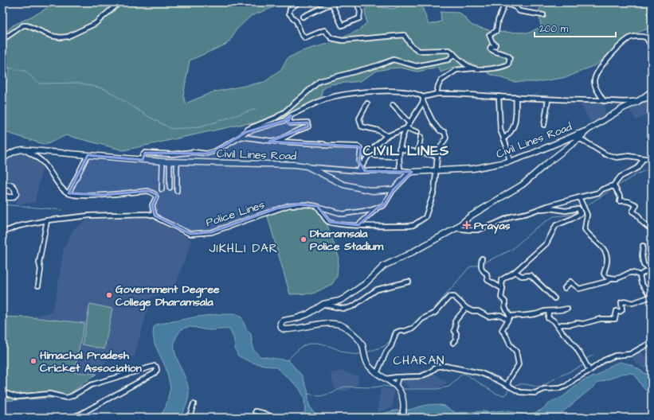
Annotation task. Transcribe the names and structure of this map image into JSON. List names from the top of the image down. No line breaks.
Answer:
{"streets":{"main road":["Civil Lines Road"],"street":["Police Lines"]},"crossings":[["Civil Lines Road","Police Lines"]],"districts":["CIVIL LINES","JIKHLI DAR","CHARAN"],"places":{"health":["Prayas"],"other":["Dharamsala Police Stadium","Government Degree College Dharamsala","Himachal Pradesh Cricket Association"]},"scale_bar":"200 m"}
